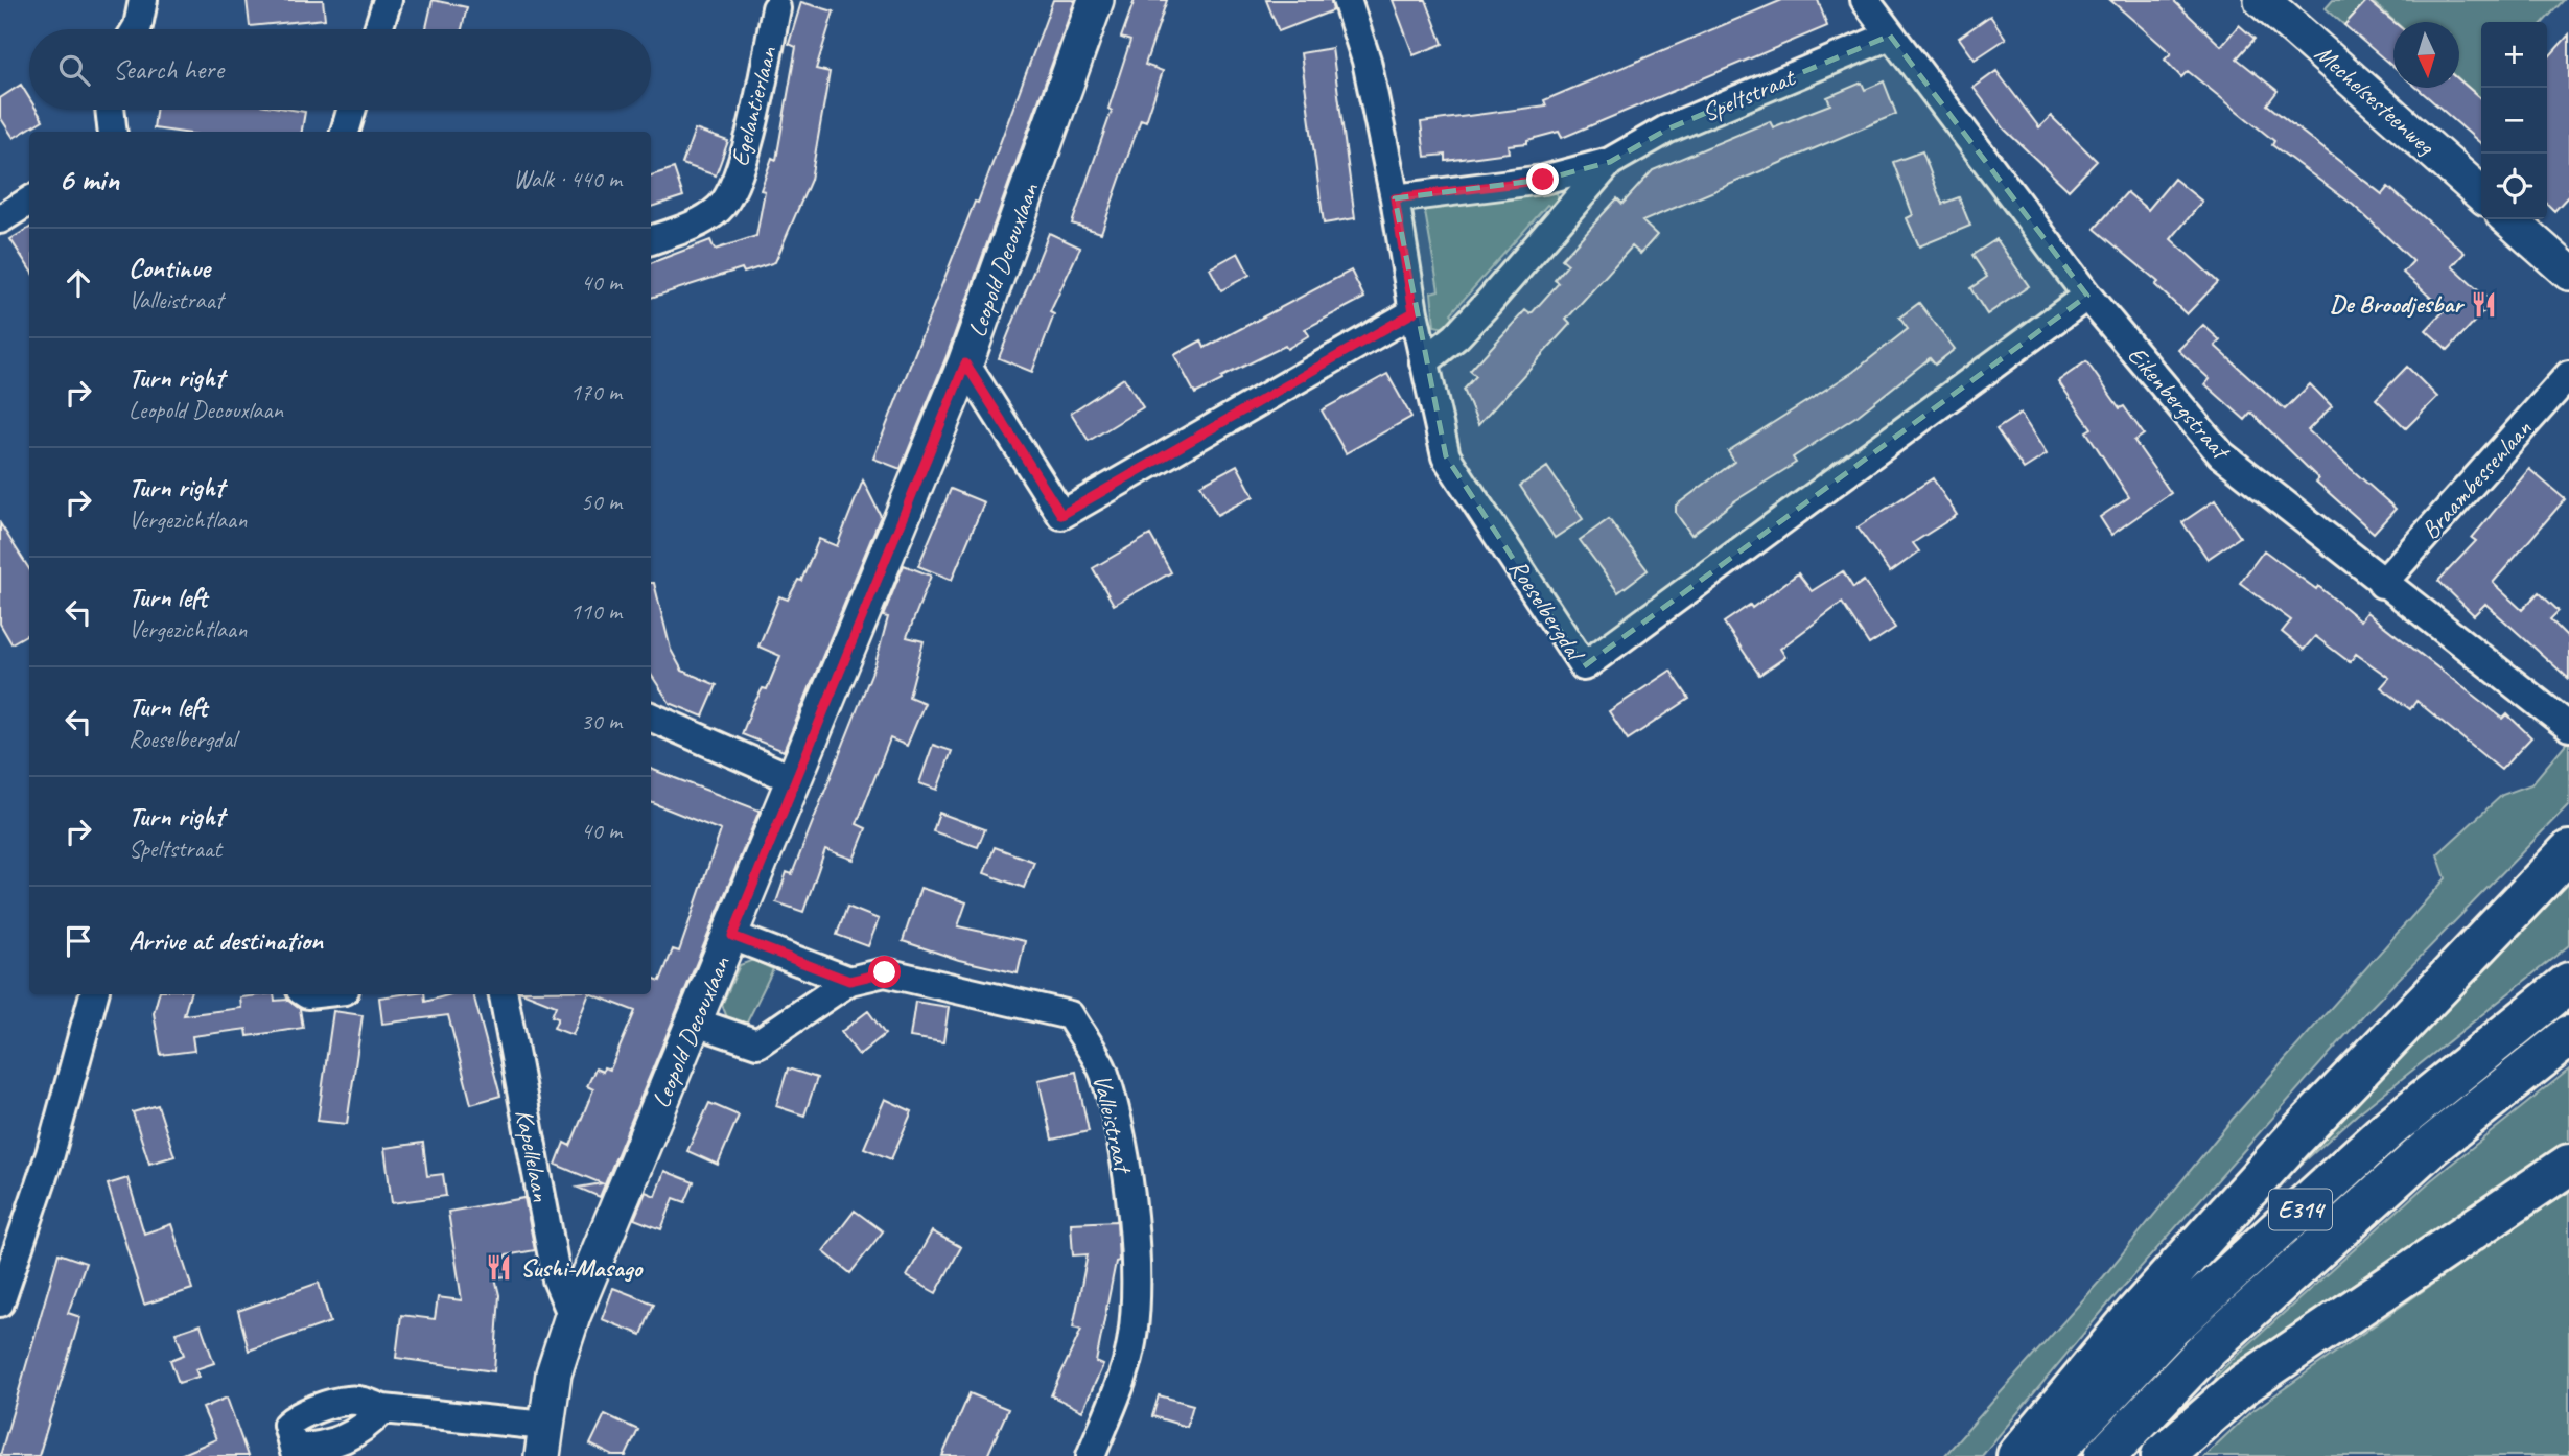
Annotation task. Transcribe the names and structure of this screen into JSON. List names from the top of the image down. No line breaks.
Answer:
{"streets":{"highway":["E314"],"street":["Speltstraat","Mechelsesteenweg","Egelantierlaan","Leopold Decouxlaan","Eikenbergstraat","Braambessenlaan","Roeselbergdal","Valleistraat","Kapellelaan"]},"crossings":[["Speltstraat","Eikenbergstraat"],["Speltstraat","Roeselbergdal"],["Leopold Decouxlaan","Valleistraat"],["Leopold Decouxlaan","Kapellelaan"],["Eikenbergstraat","Braambessenlaan"],["Eikenbergstraat","Roeselbergdal"]],"places":{"restaurant":["De Broodjesbar","Sushi-Masago"]},"north":"bottom","page":{"map_buttons":["+","−"],"search":"Search here","heading":["6 min","Walk · 440 m"],"list":[["Continue","Valleistraat","40 m"],["Turn right","Leopold Decouxlaan","170 m"],["Turn right","Vergezichtlaan","50 m"],["Turn left","Vergezichtlaan","110 m"],["Turn left","Roeselbergdal","30 m"],["Turn right","Speltstraat","40 m"],"Arrive at destination"]}}
